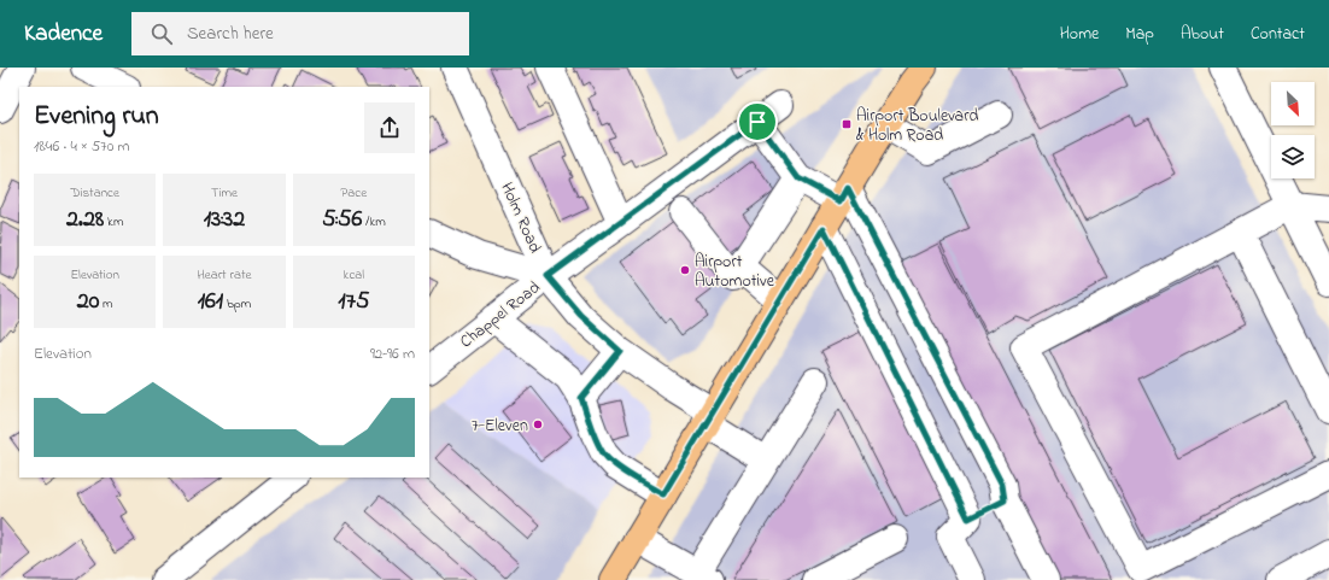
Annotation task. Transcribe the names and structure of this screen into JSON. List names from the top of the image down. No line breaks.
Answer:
{"streets":{"street":["Holm Road","Chappel Road"]},"crossings":[["Holm Road","Chappel Road"]],"places":{"transit":["Airport Boulevard & Holm Road"],"other":["Airport Automotive","7-Eleven"]},"north":"bottom right","page":{"header":"Kadence","search":"Search here","nav":["Home","Map","About","Contact"],"heading":["Evening run","18:46 · 4 × 570 m"],"stats":[["Distance","2.28 km"],["Time","13:32"],["Pace","5:56 /km"],["Elevation","20 m"],["Heart rate","161 bpm"],["kcal","175"]],"chart":["Elevation","92–96 m"]}}
